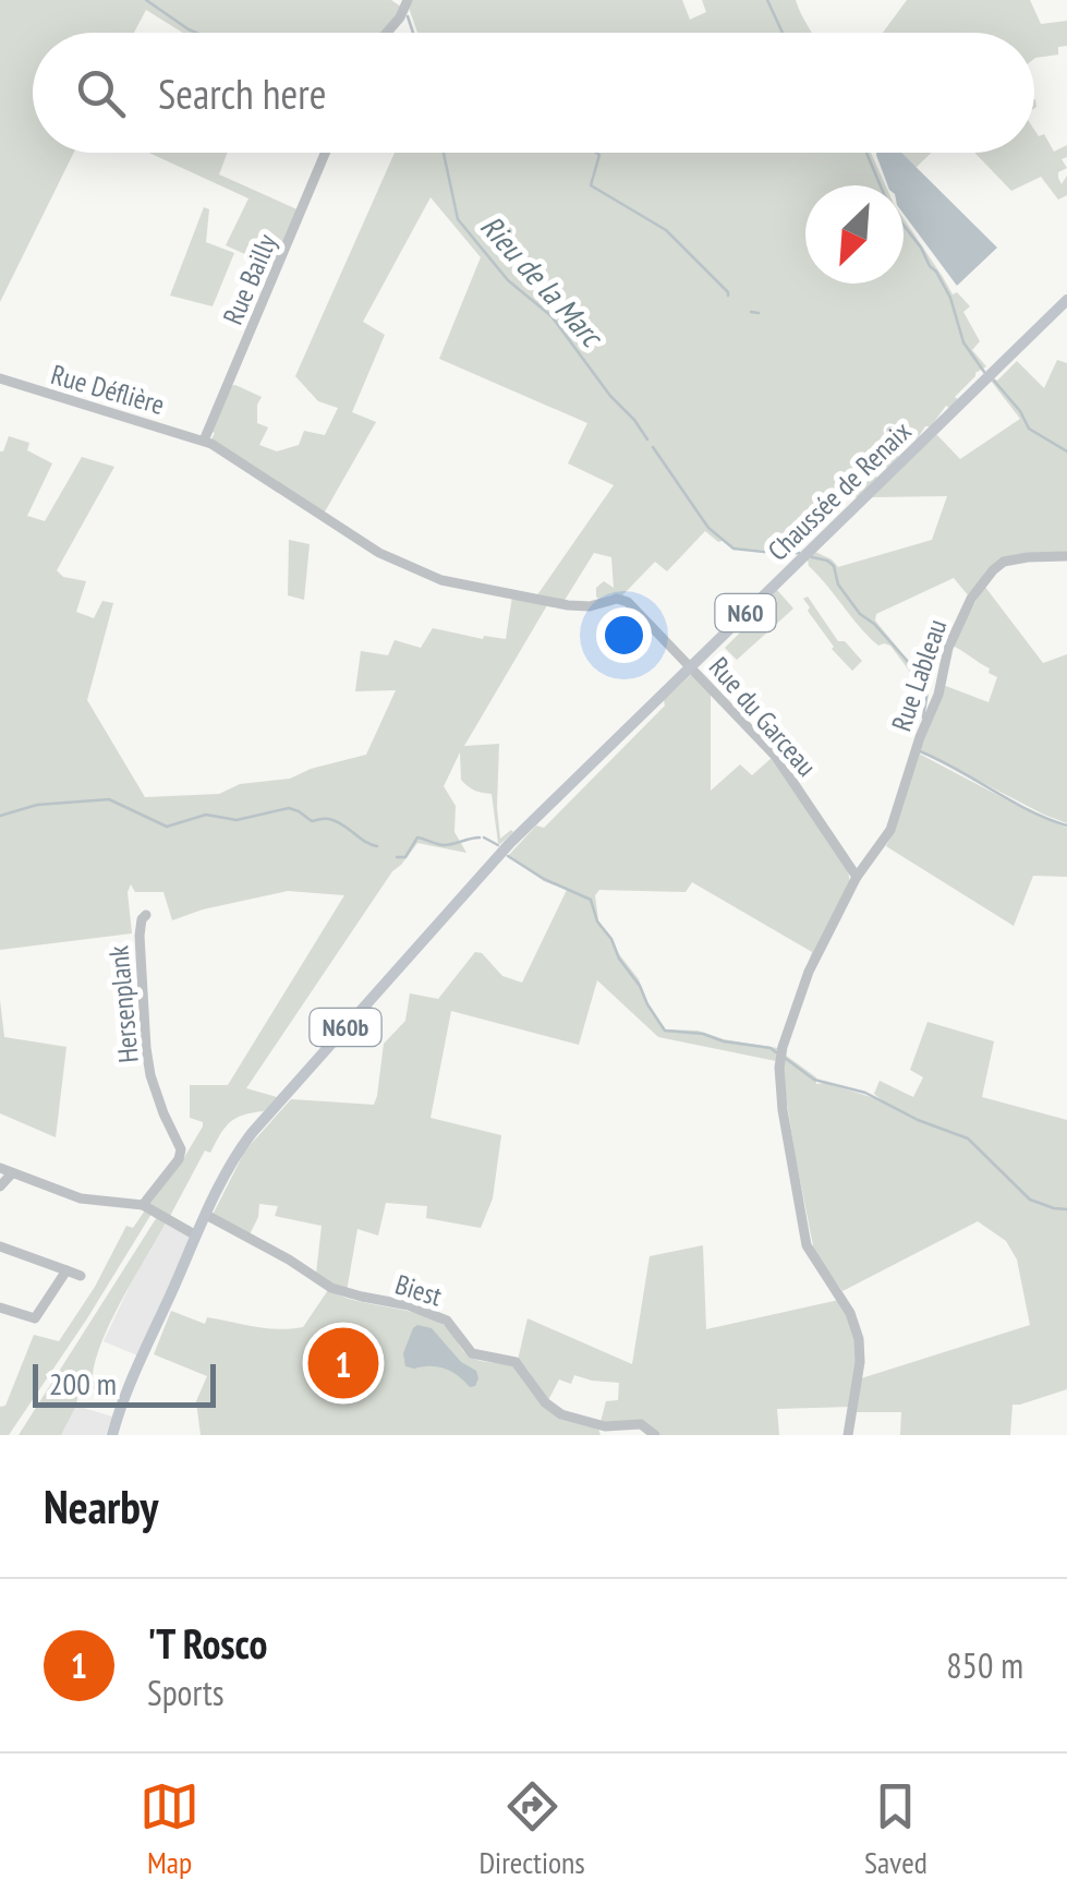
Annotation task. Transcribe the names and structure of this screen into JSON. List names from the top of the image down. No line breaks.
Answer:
{"streets":{"main road":["Chaussée de Renaix","N60","N60b"],"street":["Rue Bailly","Rue Déflière","Rue Lableau","Rue du Garceau","Hersenplank","Biest"]},"crossings":[["Rue Bailly","Rue Déflière"],["Rue Bailly","Rue du Garceau"],["Rue Déflière","Rue du Garceau"],["Chaussée de Renaix","Rue du Garceau"],["Chaussée de Renaix","N60b"],["Rue Lableau","Rue du Garceau"],["N60b","Biest"]],"water":["Rieu de la Marc"],"scale_bar":"200 m","north":"bottom left","page":{"search":"Search here","pins":"1","scale":"200 m","heading":"Nearby","list":[{"mark":"1","name":"'T Rosco","note":"Sports","value":"850 m"}],"nav":["Map","Directions","Saved"]}}
